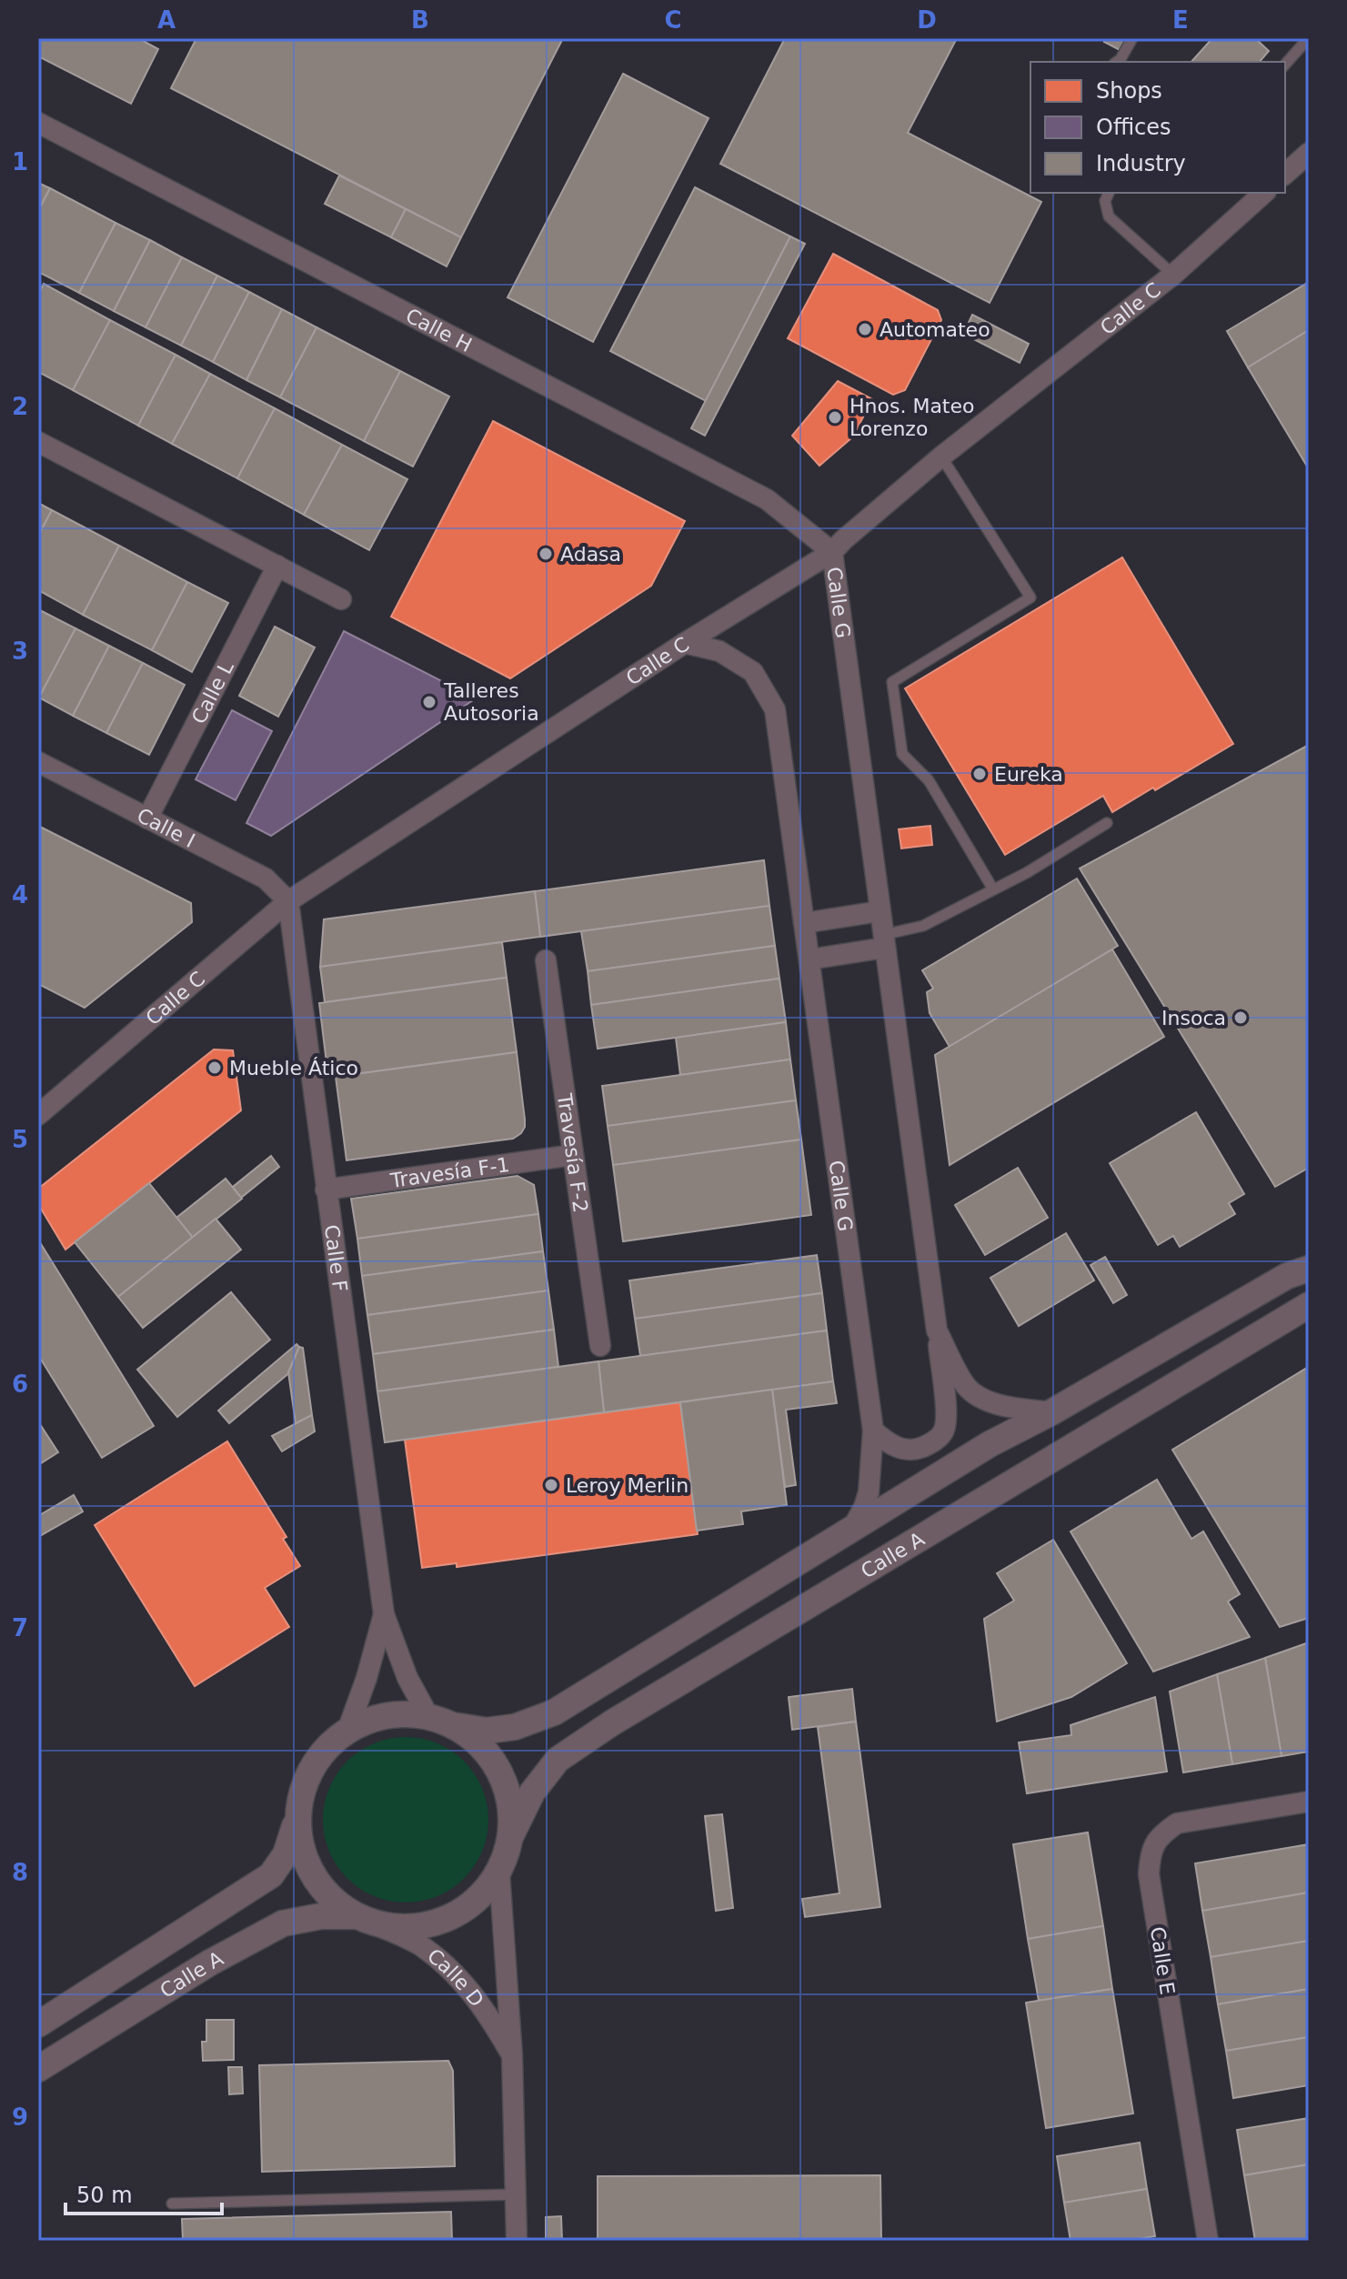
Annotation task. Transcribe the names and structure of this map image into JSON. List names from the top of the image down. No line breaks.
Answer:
{"streets":{"street":["Calle C","Calle H","Calle G","Calle L","Calle I","Travesía F-2","Travesía F-1","Calle F","Calle A","Calle E","Calle D"]},"crossings":[["Calle C","Calle H"],["Calle C","Calle G"],["Calle C","Calle I"],["Calle C","Calle F"],["Calle H","Calle G"],["Calle L","Calle I"],["Calle I","Calle F"],["Travesía F-2","Travesía F-1"],["Travesía F-1","Calle F"],["Calle F","Calle A"],["Calle F","Calle D"],["Calle A","Calle D"]],"places":["Automateo","Hnos. Mateo Lorenzo","Adasa","Talleres Autosoria","Eureka","Insoca","Mueble Ático","Leroy Merlin"],"legend":["Shops","Offices","Industry"],"scale_bar":"50 m","grid":{"columns":["A","B","C","D","E"],"rows":["1","2","3","4","5","6","7","8","9"]}}
